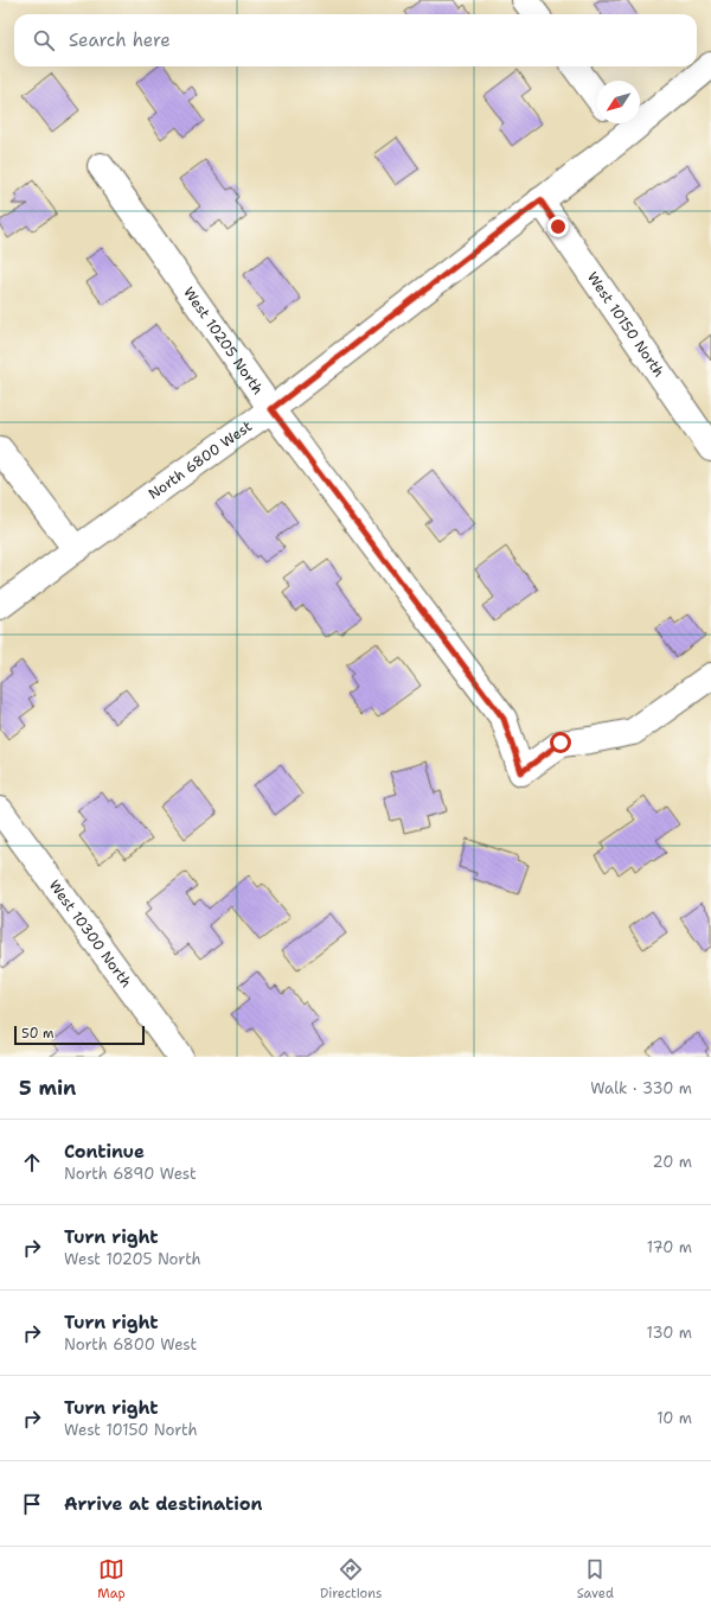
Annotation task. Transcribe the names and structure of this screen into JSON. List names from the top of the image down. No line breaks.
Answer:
{"streets":{"street":["West 10150 North","West 10205 North","North 6800 West","West 10300 North"]},"crossings":[["West 10150 North","North 6800 West"],["West 10205 North","North 6800 West"]],"scale_bar":"50 m","north":"bottom left","page":{"search":"Search here","scale":"50 m","heading":["5 min","Walk · 330 m"],"list":[["Continue","North 6890 West","20 m"],["Turn right","West 10205 North","170 m"],["Turn right","North 6800 West","130 m"],["Turn right","West 10150 North","10 m"],"Arrive at destination"],"nav":["Map","Directions","Saved"]}}
